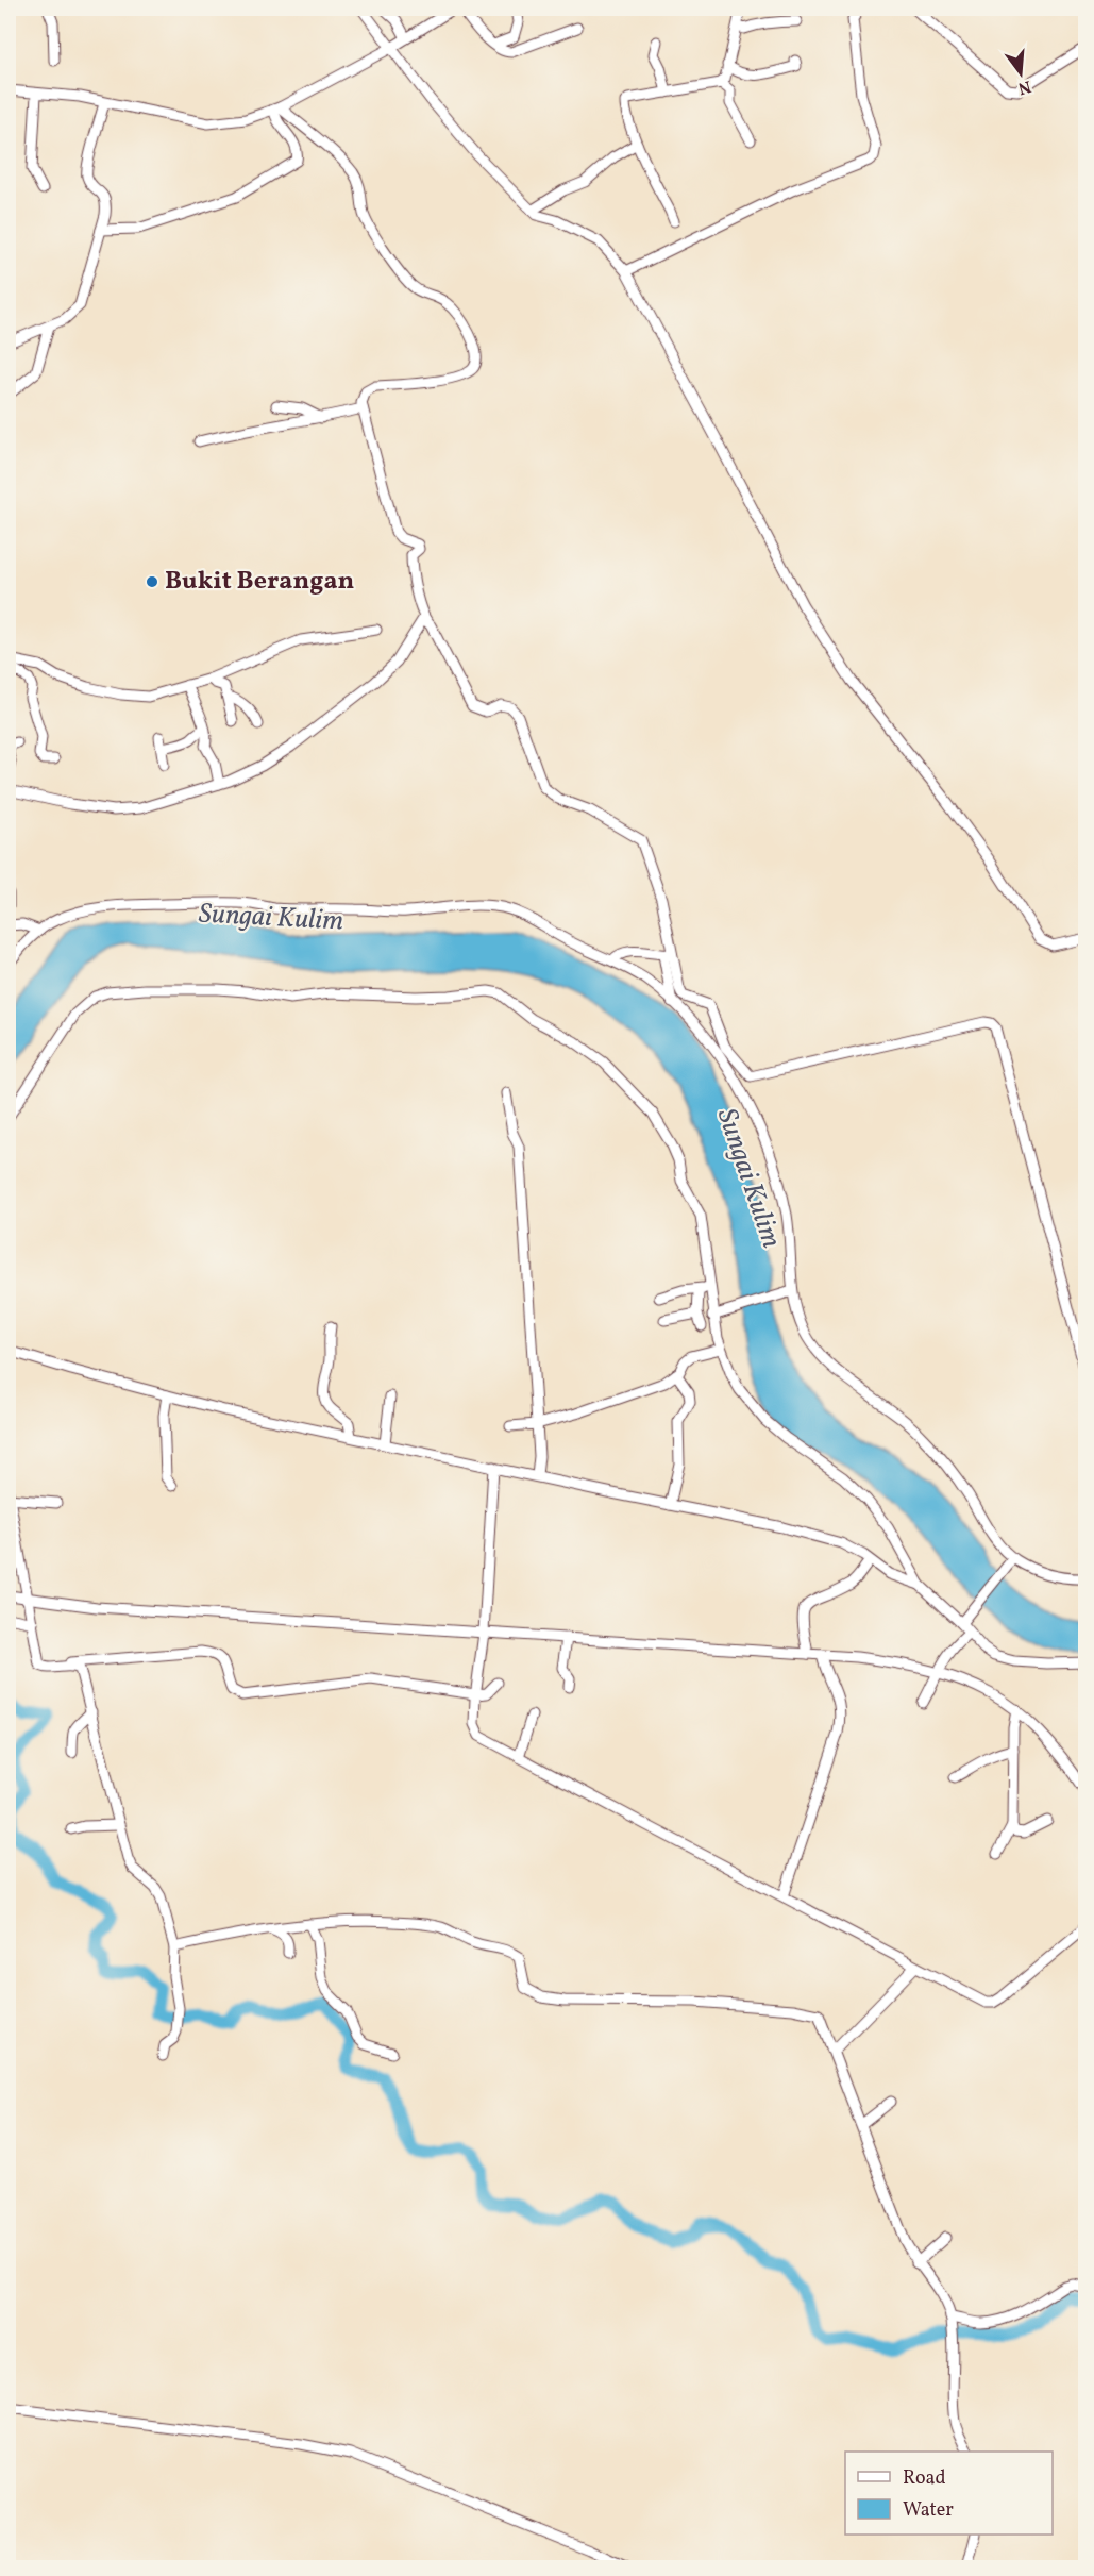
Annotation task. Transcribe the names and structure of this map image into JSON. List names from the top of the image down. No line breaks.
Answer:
{"water":["Sungai Kulim"],"places":["Bukit Berangan"],"legend":["Road","Water"],"north":"bottom"}
